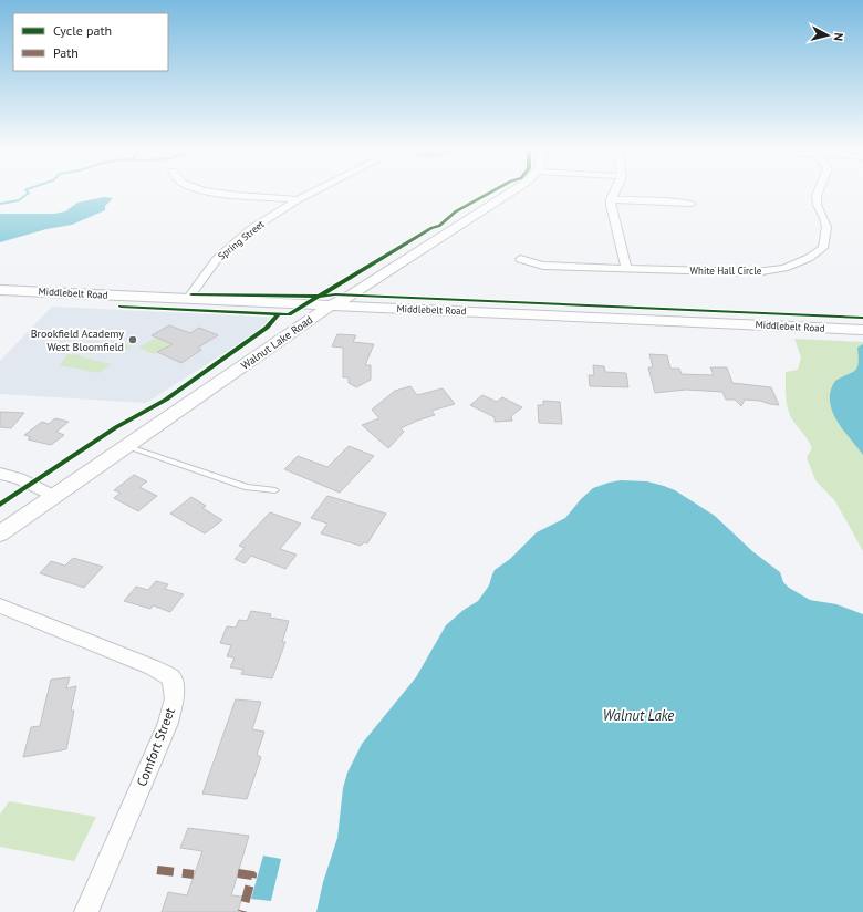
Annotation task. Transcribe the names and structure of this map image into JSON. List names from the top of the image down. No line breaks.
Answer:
{"streets":{"street":["Spring Street","White Hall Circle","Middlebelt Road","Walnut Lake Road","Comfort Street"]},"crossings":[["Spring Street","Middlebelt Road"],["Middlebelt Road","Walnut Lake Road"]],"water":["Walnut Lake"],"places":["Brookfield Academy West Bloomfield"],"legend":["Cycle path","Path"],"north":"right"}
